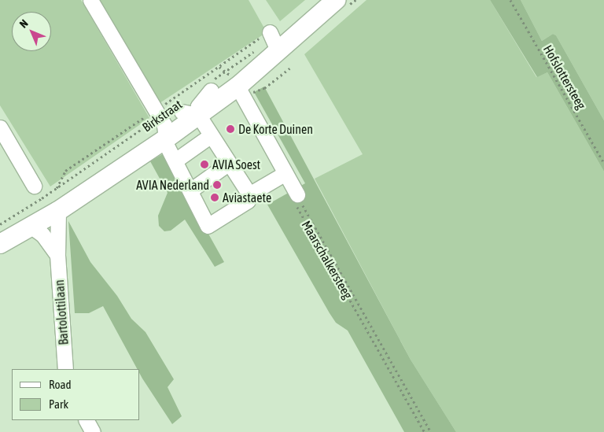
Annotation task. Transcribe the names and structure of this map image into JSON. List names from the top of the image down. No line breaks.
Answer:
{"streets":{"main road":["Birkstraat"],"street":["Bartolottilaan"],"path":["Hofslottersteeg","Maarschalkersteeg"]},"crossings":[["Birkstraat","Bartolottilaan"]],"places":["De Korte Duinen","AVIA Soest","AVIA Nederland","Aviastaete"],"legend":["Road","Park"],"north":"top left"}
